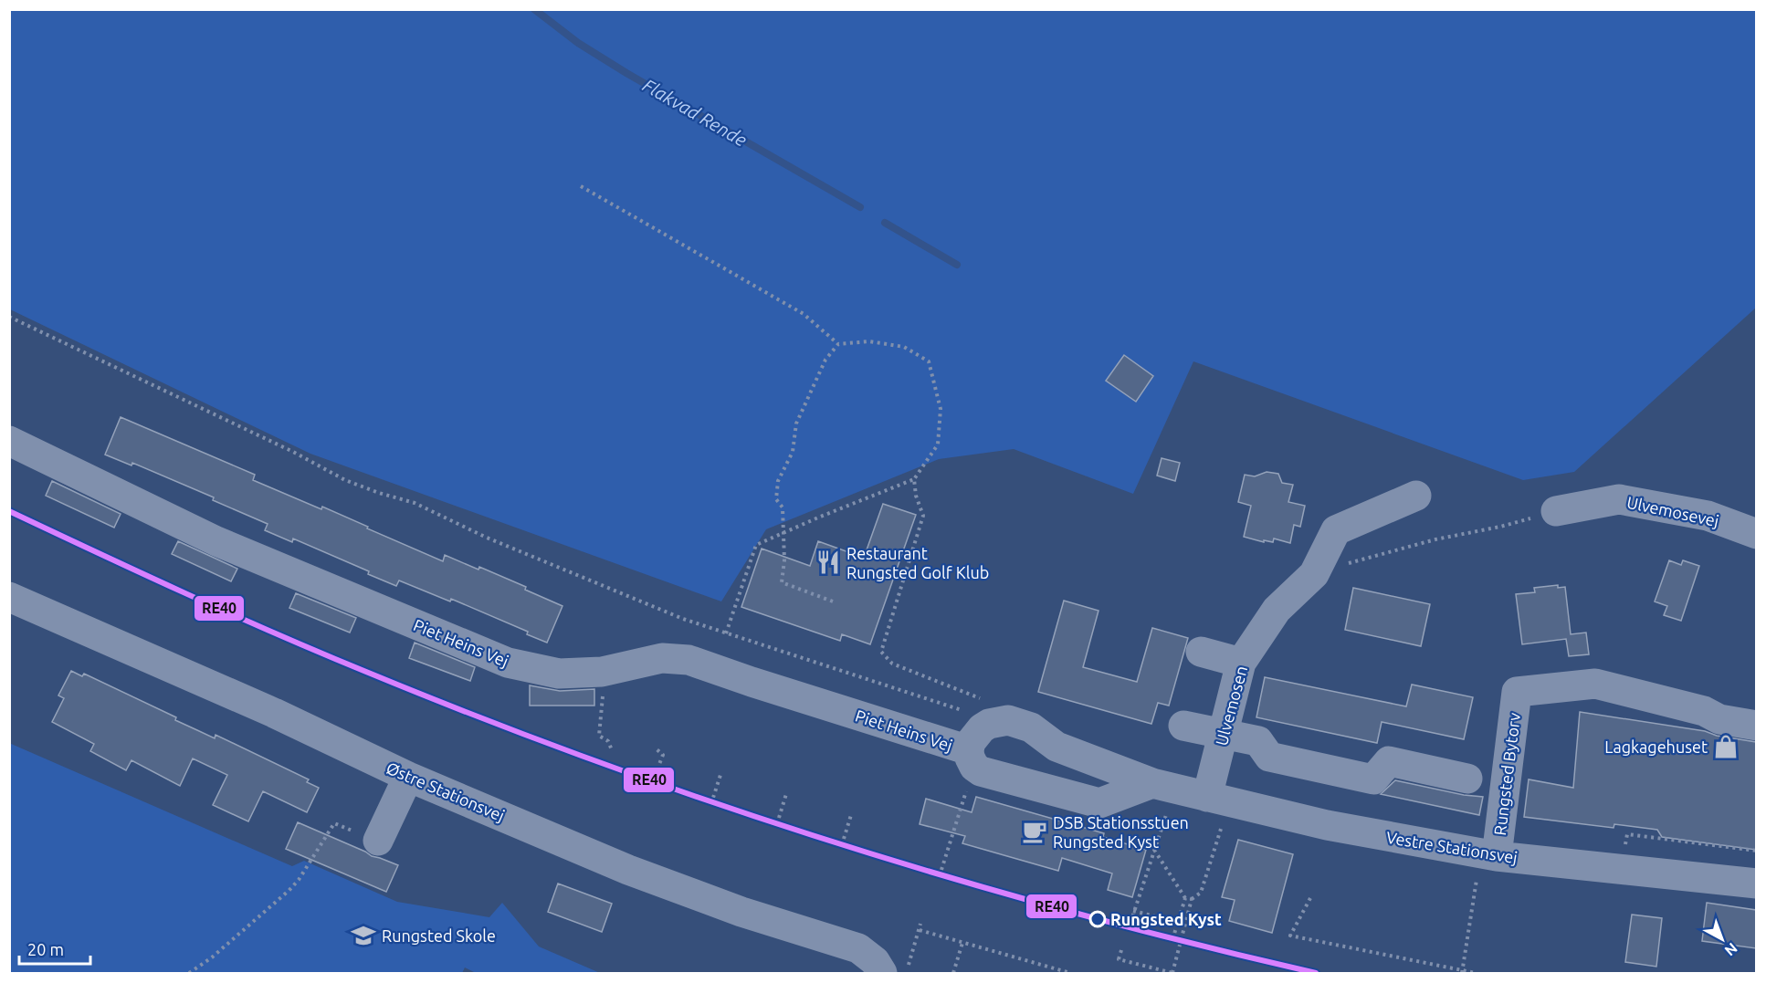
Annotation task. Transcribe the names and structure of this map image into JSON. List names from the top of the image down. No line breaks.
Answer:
{"streets":{"street":["Ulvemosevej","Piet Heins Vej","Ulvemosen","Rungsted Bytorv","Østre Stationsvej","Vestre Stationsvej"]},"crossings":[["Piet Heins Vej","Vestre Stationsvej"],["Ulvemosen","Vestre Stationsvej"],["Rungsted Bytorv","Vestre Stationsvej"]],"water":["Flakvad Rende"],"places":{"restaurant":["Restaurant Rungsted Golf Klub"],"shop":["Lagkagehuset"],"cafe":["DSB Stationsstuen Rungsted Kyst"],"other":["Rungsted Kyst"],"school or university":["Rungsted Skole"]},"lines":["transit line RE40"],"scale_bar":"20 m","north":"bottom right"}
